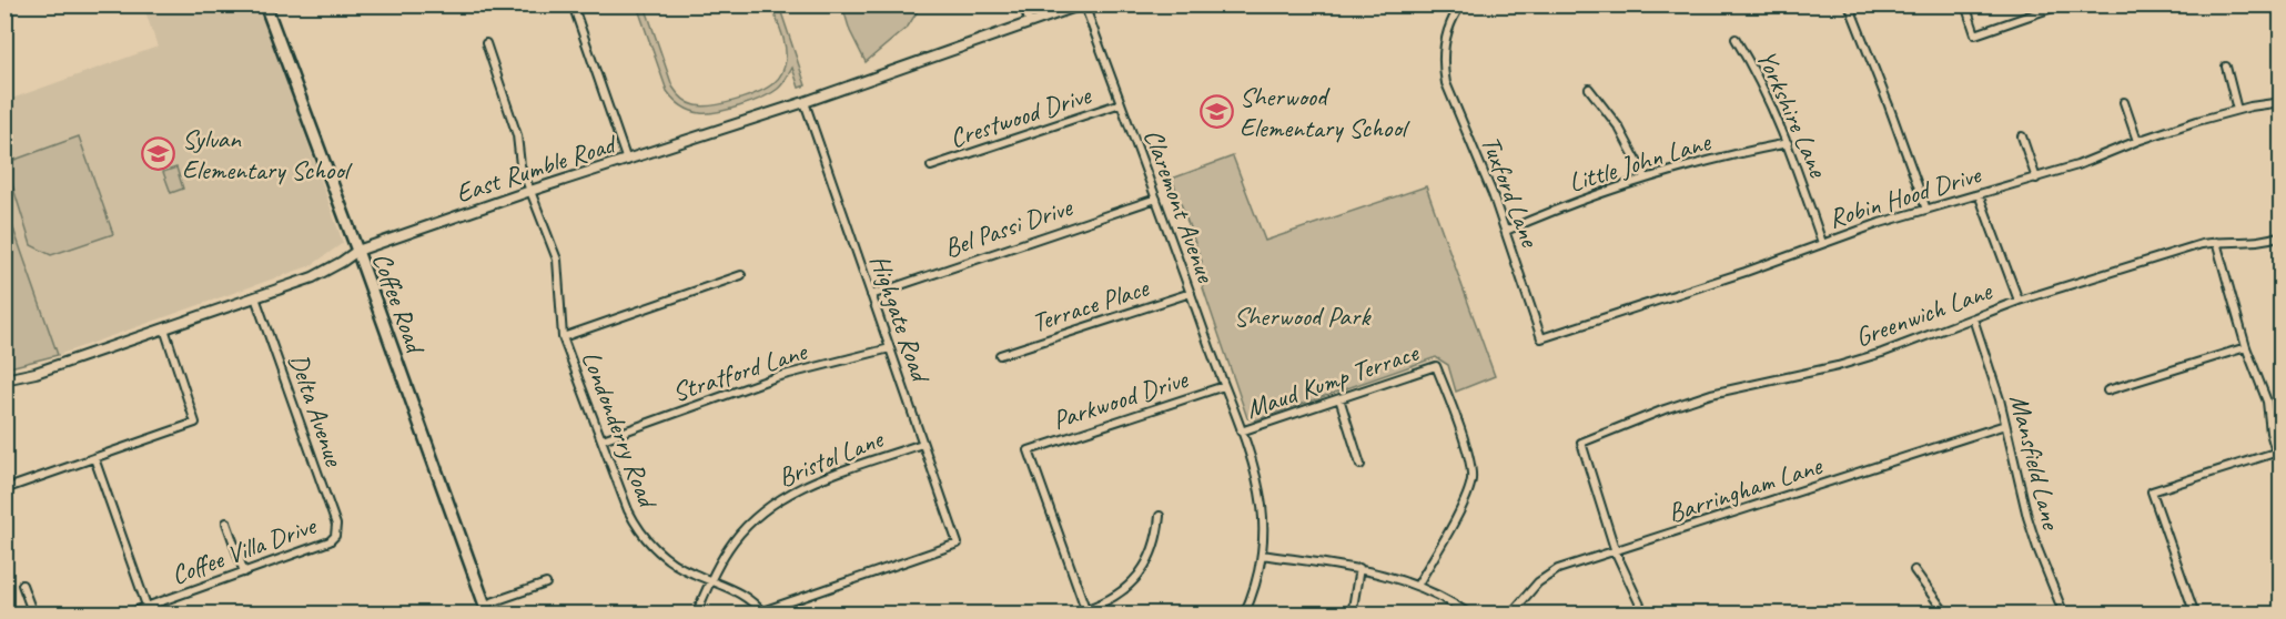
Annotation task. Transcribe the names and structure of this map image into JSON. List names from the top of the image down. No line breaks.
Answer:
{"streets":{"main road":["Coffee Road"],"street":["Yorkshire Lane","Crestwood Drive","Little John Lane","East Rumble Road","Tuxford Lane","Robin Hood Drive","Claremont Avenue","Bel Passi Drive","Terrace Place","Greenwich Lane","Highgate Road","Stratford Lane","Maud Kump Terrace","Parkwood Drive","Delta Avenue","Londonderry Road","Bristol Lane","Mansfield Lane","Barringham Lane","Coffee Villa Drive"]},"crossings":[["Yorkshire Lane","Little John Lane"],["Yorkshire Lane","Robin Hood Drive"],["Crestwood Drive","Claremont Avenue"],["Little John Lane","Tuxford Lane"],["East Rumble Road","Claremont Avenue"],["East Rumble Road","Coffee Road"],["East Rumble Road","Highgate Road"],["East Rumble Road","Delta Avenue"],["East Rumble Road","Londonderry Road"],["Tuxford Lane","Robin Hood Drive"],["Claremont Avenue","Bel Passi Drive"],["Claremont Avenue","Terrace Place"],["Claremont Avenue","Maud Kump Terrace"],["Claremont Avenue","Parkwood Drive"],["Bel Passi Drive","Highgate Road"],["Greenwich Lane","Mansfield Lane"],["Greenwich Lane","Barringham Lane"],["Highgate Road","Stratford Lane"],["Highgate Road","Londonderry Road"],["Highgate Road","Bristol Lane"],["Stratford Lane","Londonderry Road"],["Delta Avenue","Coffee Villa Drive"],["Londonderry Road","Bristol Lane"],["Mansfield Lane","Barringham Lane"]],"parks":["Sherwood Park"],"places":{"school or university":["Sherwood Elementary School","Sylvan Elementary School"]}}
